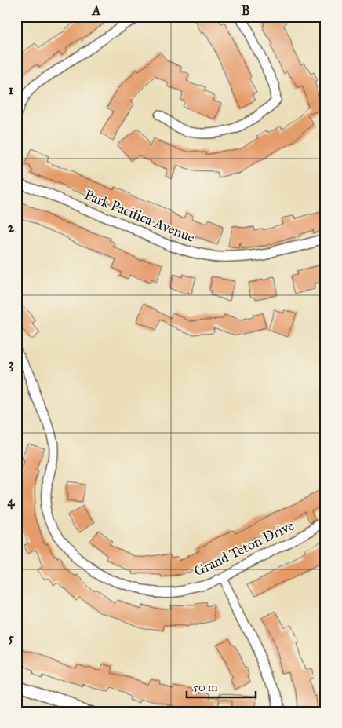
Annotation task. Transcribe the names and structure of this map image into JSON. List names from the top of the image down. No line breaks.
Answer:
{"streets":{"street":["Park Pacifica Avenue","Grand Teton Drive"]},"scale_bar":"50 m","grid":{"columns":["A","B"],"rows":["1","2","3","4","5"]}}
